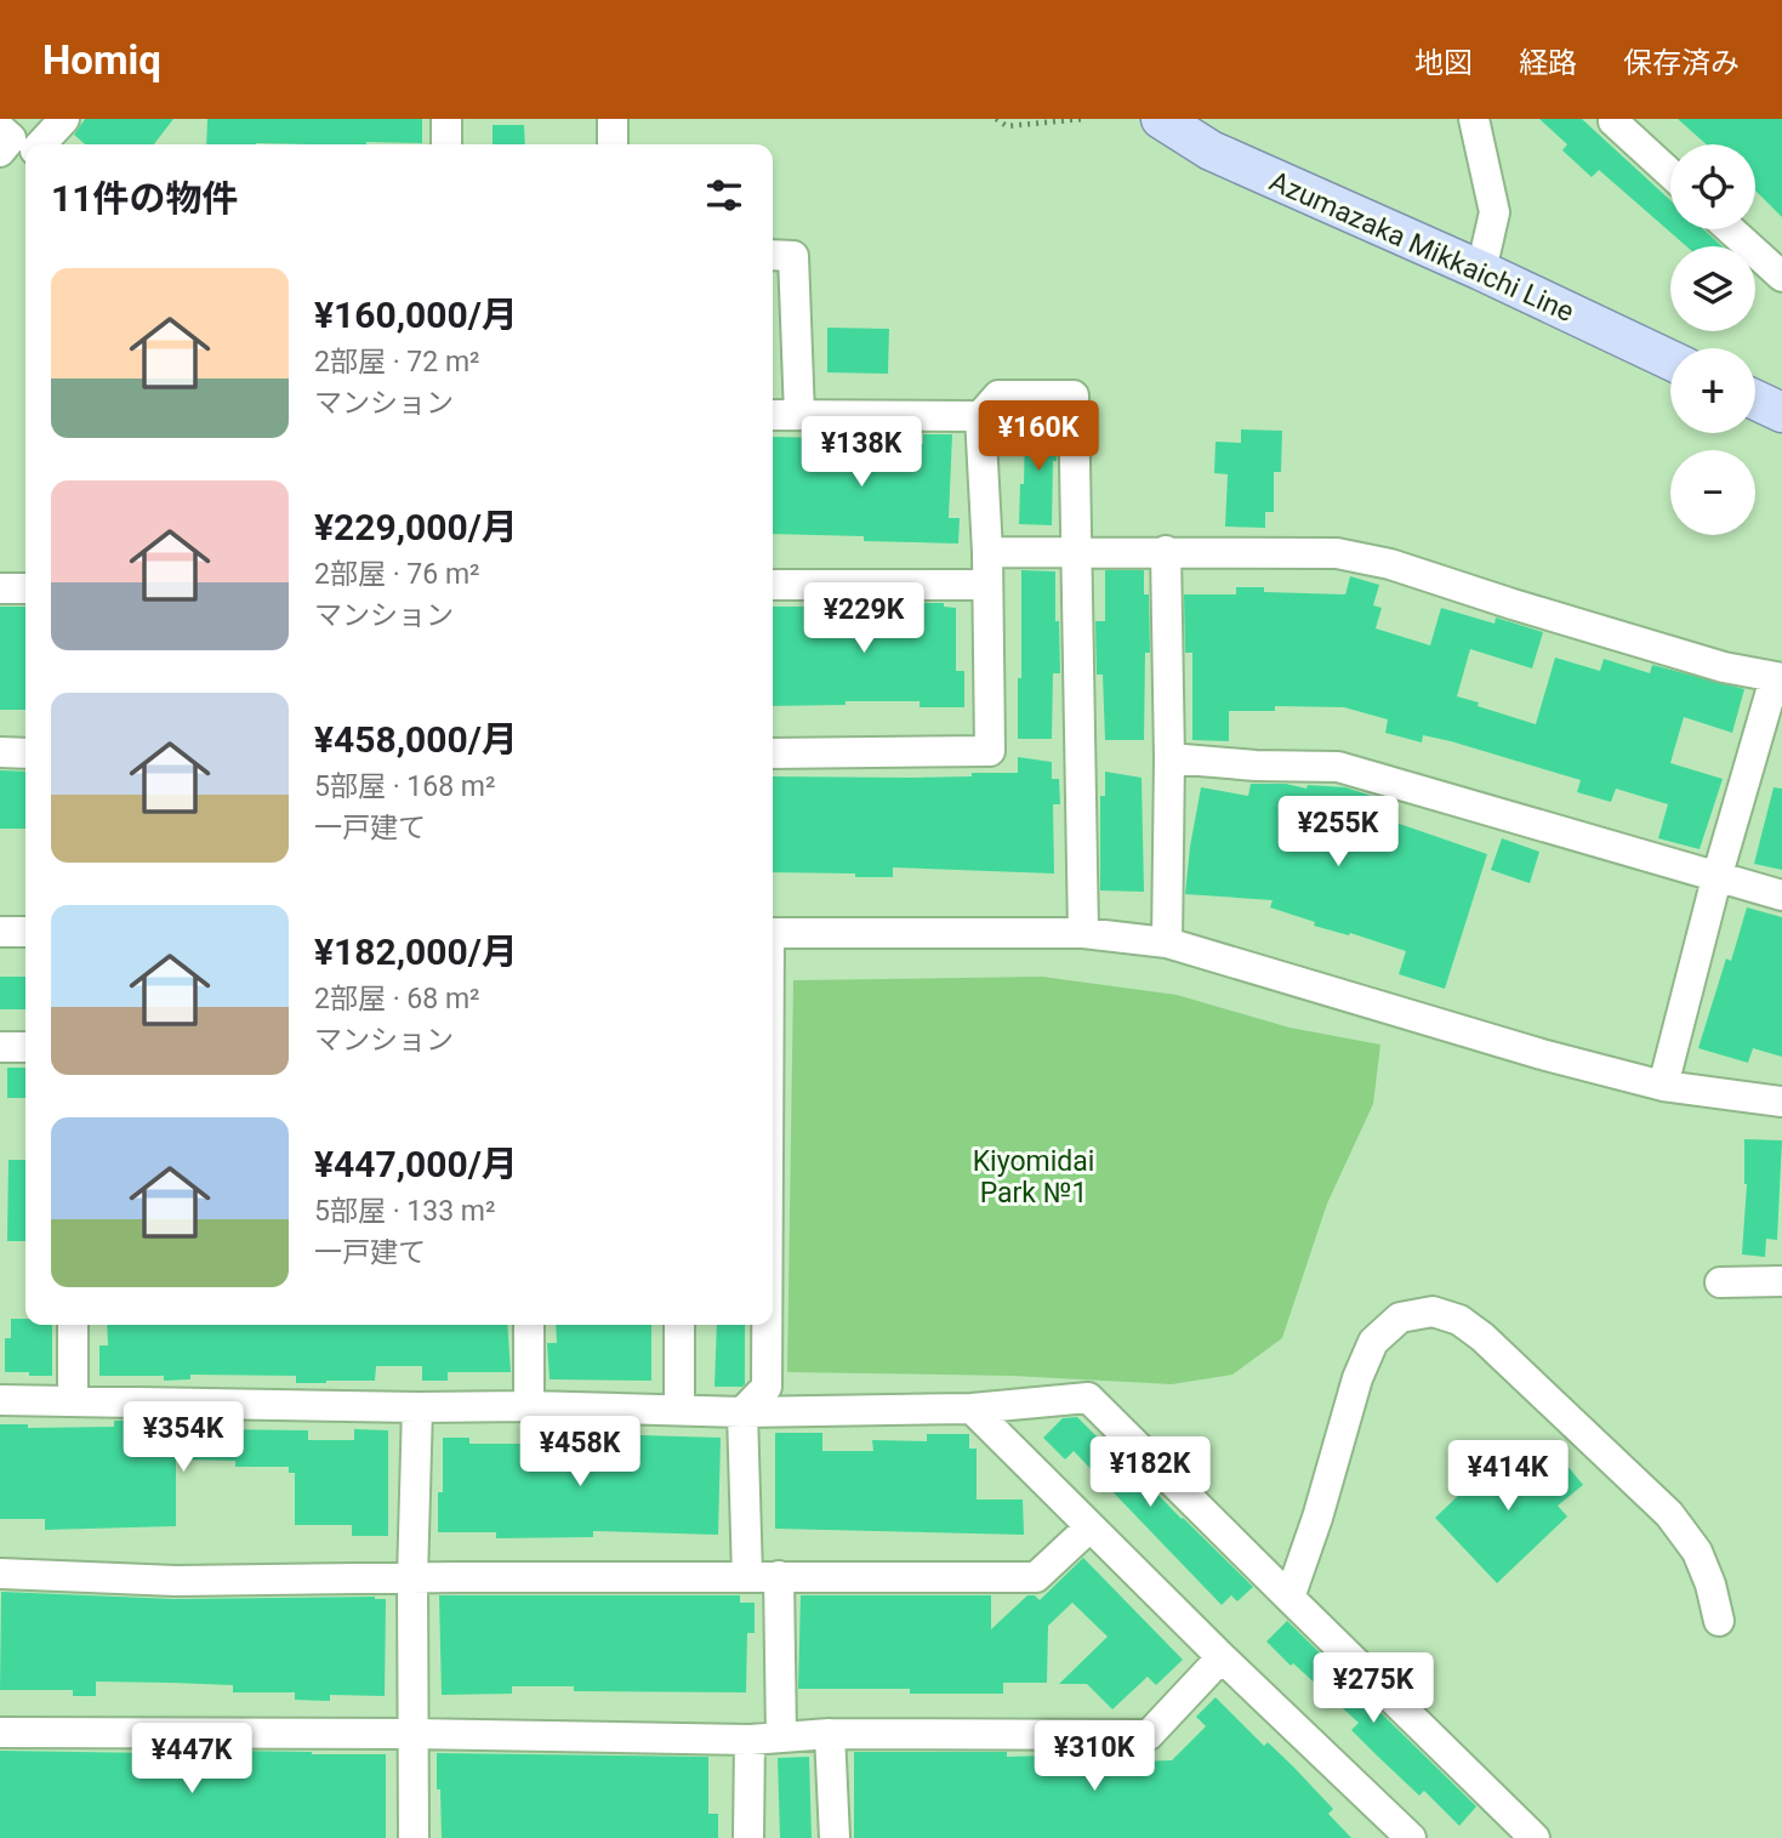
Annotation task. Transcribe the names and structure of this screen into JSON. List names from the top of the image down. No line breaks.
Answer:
{"streets":{"main road":["Azumazaka Mikkaichi Line"]},"parks":["Kiyomidai Park №1"],"page":{"header":"Homiq","nav":["地図","経路","保存済み"],"map_buttons":["+","−"],"heading":"11件の物件","list":[{"name":"¥160,000/月","note":"2部屋 · 72 m² · マンション"},{"name":"¥229,000/月","note":"2部屋 · 76 m² · マンション"},{"name":"¥458,000/月","note":"5部屋 · 168 m² · 一戸建て"},{"name":"¥182,000/月","note":"2部屋 · 68 m² · マンション"},{"name":"¥447,000/月","note":"5部屋 · 133 m² · 一戸建て"}],"price":["¥160K","¥138K","¥229K","¥255K","¥354K","¥458K","¥182K","¥414K","¥275K","¥310K","¥447K"]}}
